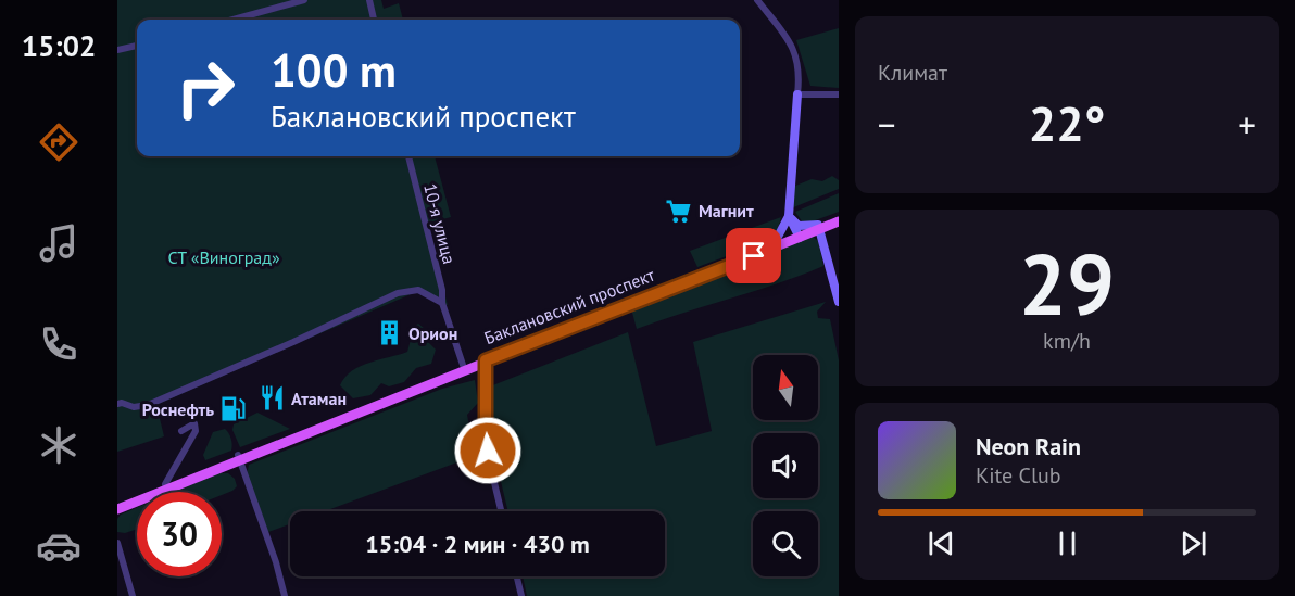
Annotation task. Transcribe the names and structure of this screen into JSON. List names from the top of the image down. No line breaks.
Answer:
{"streets":{"main road":["Баклановский проспект"],"street":["10-я улица"]},"crossings":[["10-я улица","Баклановский проспект"]],"parks":["СТ «Виноград»"],"places":{"supermarket":["Магнит"],"building":["Орион"],"restaurant":["Атаман"],"fuel station":["Роснефть"]},"north":"top","page":{"tabs":"15:02","tile":["Климат",["29","km/h"]],"turn":["100 m","Баклановский проспект"],"heat":["−","22°","+"],"song":["Neon Rain","Kite Club"],"limit":"30","trip":"15:04 · 2 мин · 430 m"}}
